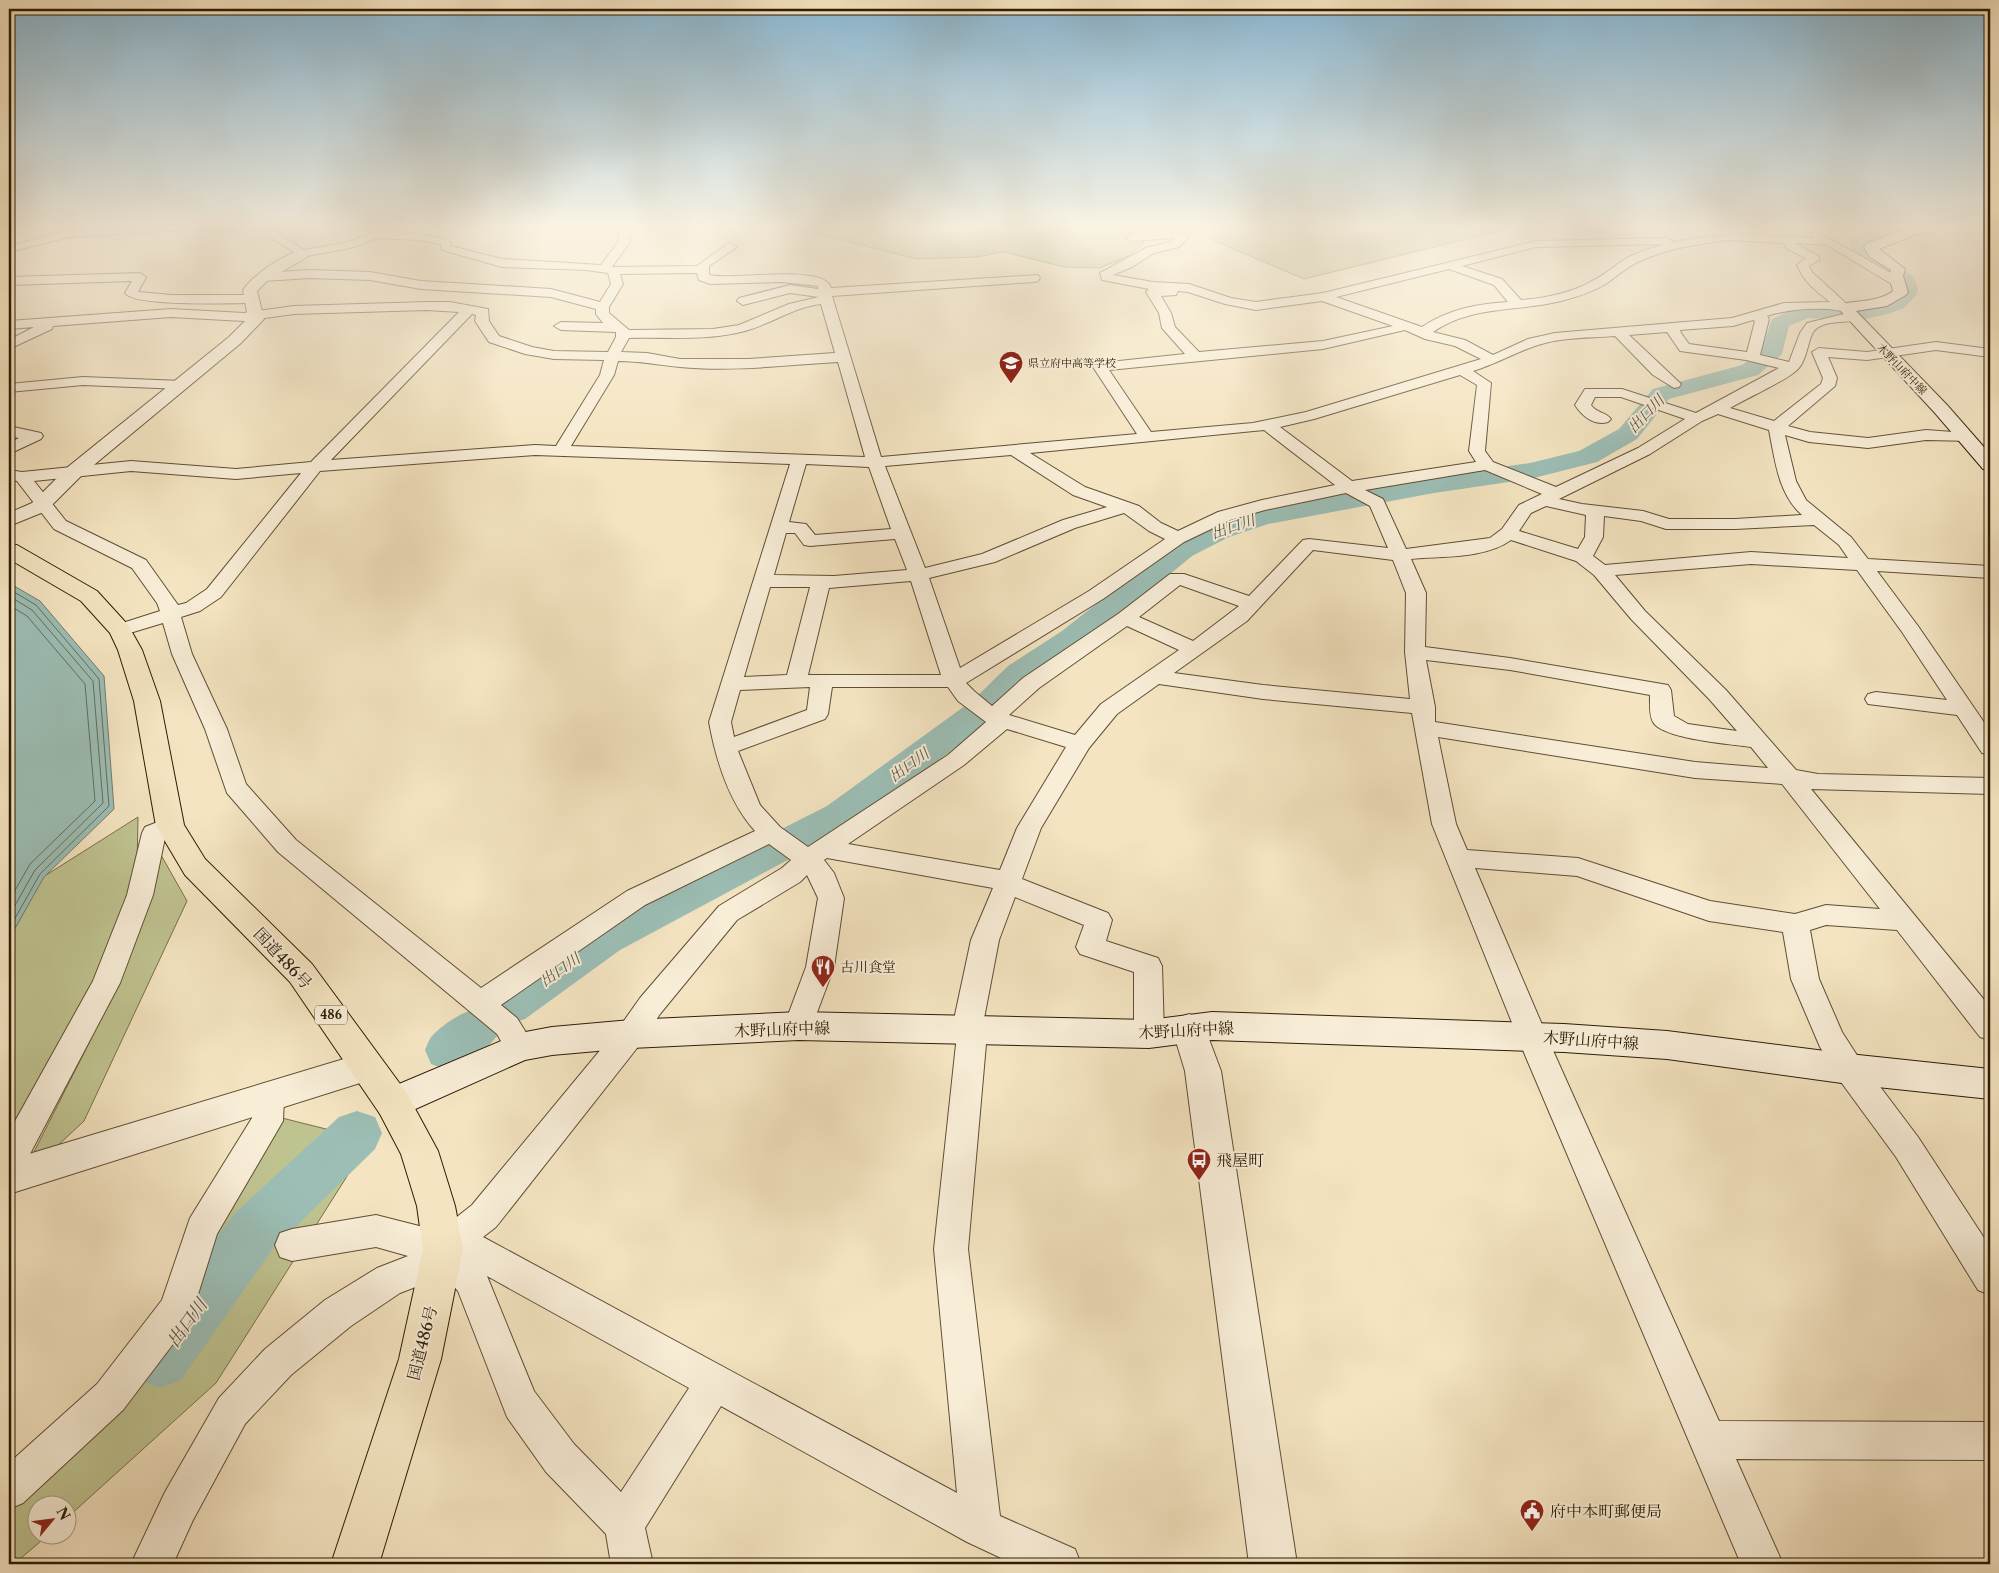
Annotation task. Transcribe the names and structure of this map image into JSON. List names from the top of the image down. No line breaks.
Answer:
{"streets":{"highway":["国道486号","486"],"main road":["木野山府中線"]},"crossings":[["木野山府中線","国道486号"]],"water":["出口川"],"places":{"school or university":["県立府中高等学校"],"restaurant":["古川食堂"],"bus stop":["飛屋町"],"public building":["府中本町郵便局"]},"north":"top right"}
